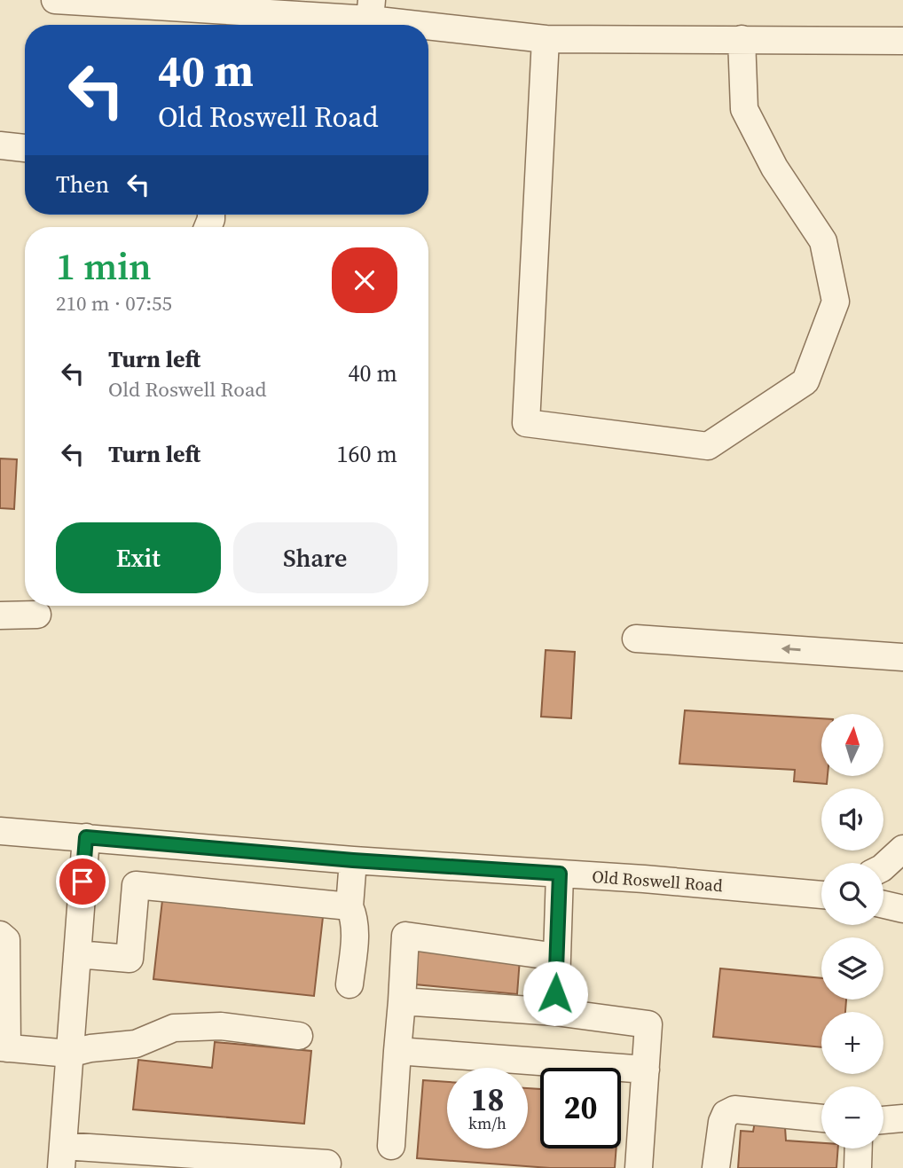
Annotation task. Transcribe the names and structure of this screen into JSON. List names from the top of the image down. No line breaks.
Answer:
{"streets":{"street":["Old Roswell Road"]},"north":"top","page":{"turn":["40 m","Old Roswell Road"],"then":"Then","heading":["1 min","210 m · 07:55"],"list":[{"name":"Turn left","note":"Old Roswell Road","value":"40 m"},{"name":"Turn left","value":"160 m"}],"buttons":["Exit","Share"],"map_buttons":["+","−"],"speed":"18 km/h","limit":"20"}}
